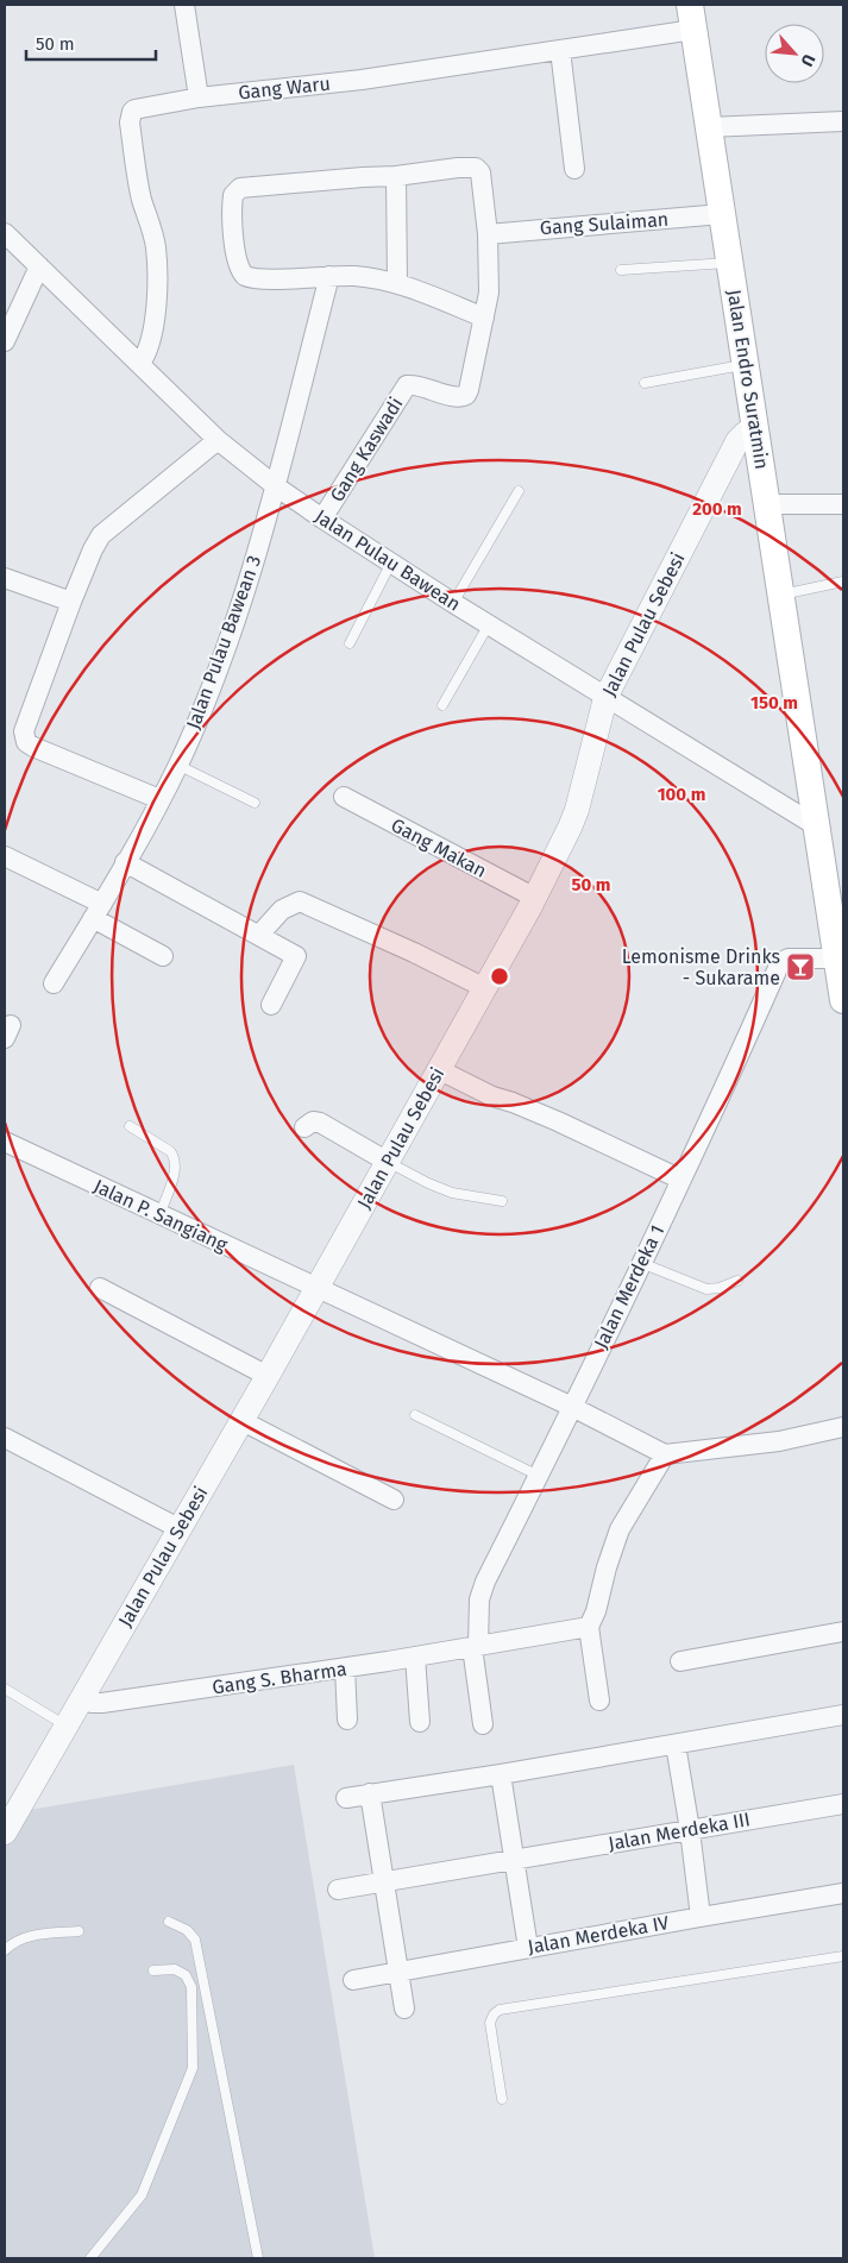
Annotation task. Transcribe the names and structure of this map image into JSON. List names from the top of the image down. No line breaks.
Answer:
{"streets":{"main road":["Jalan Endro Suratmin"],"street":["Gang Waru","Gang Sulaiman","Gang Kaswadi","Jalan Pulau Bawean","Jalan Pulau Sebesi","Jalan Pulau Bawean 3","Gang Makan","Jalan P. Sangiang","Jalan Merdeka 1","Gang S. Bharma","Jalan Merdeka III","Jalan Merdeka IV"]},"crossings":[["Gang Waru","Jalan Endro Suratmin"],["Gang Waru","Jalan Pulau Bawean"],["Gang Sulaiman","Jalan Endro Suratmin"],["Gang Sulaiman","Gang Kaswadi"],["Jalan Endro Suratmin","Jalan Pulau Bawean"],["Jalan Endro Suratmin","Jalan Pulau Sebesi"],["Jalan Endro Suratmin","Jalan Merdeka 1"],["Gang Kaswadi","Jalan Pulau Bawean"],["Jalan Pulau Bawean","Jalan Pulau Sebesi"],["Jalan Pulau Bawean","Jalan Pulau Bawean 3"],["Jalan Pulau Sebesi","Gang Makan"],["Jalan Pulau Sebesi","Jalan P. Sangiang"],["Jalan Pulau Sebesi","Gang S. Bharma"],["Jalan Merdeka 1","Gang S. Bharma"]],"places":{"bar":["Lemonisme Drinks - Sukarame"]},"scale_bar":"50 m","north":"bottom right","rings":["200 m","150 m","100 m","50 m"]}
